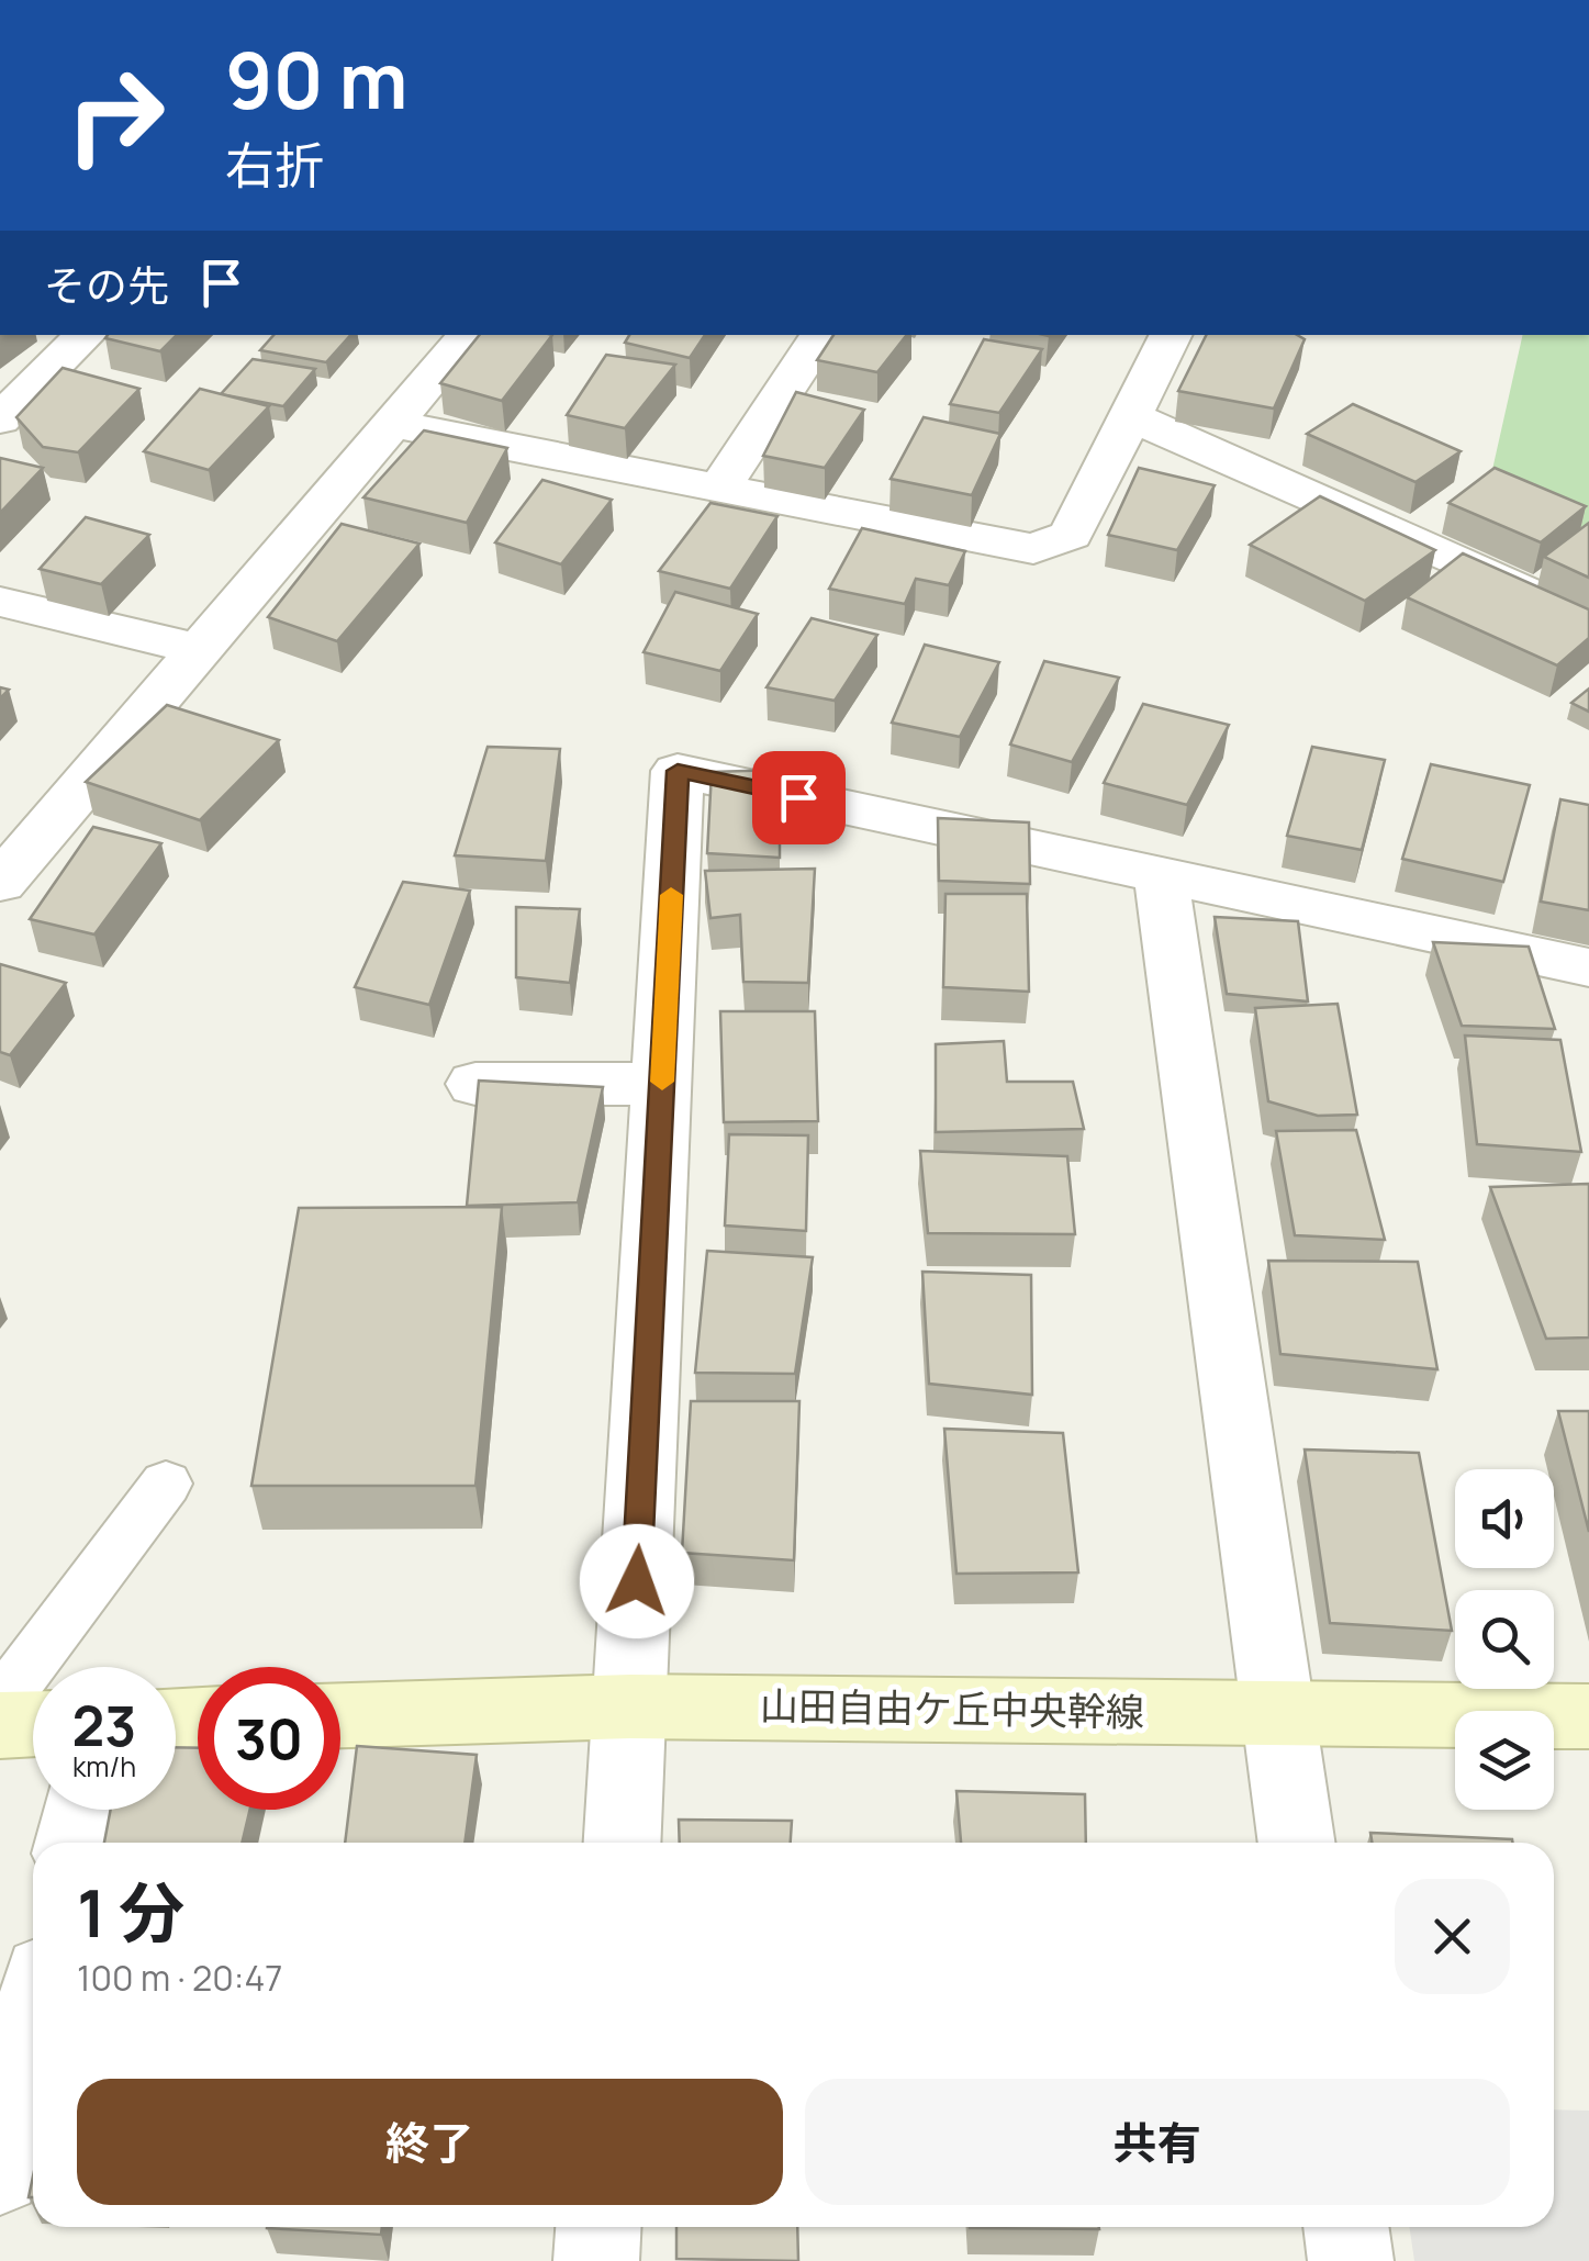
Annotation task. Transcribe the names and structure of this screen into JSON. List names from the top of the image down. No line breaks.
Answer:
{"streets":{"street":["山田自由ケ丘中央幹線"]},"page":{"turn":["90 m","右折"],"then":"その先","speed":"23 km/h","limit":"30","heading":["1 分","100 m · 20:47"],"buttons":["終了","共有"]}}
